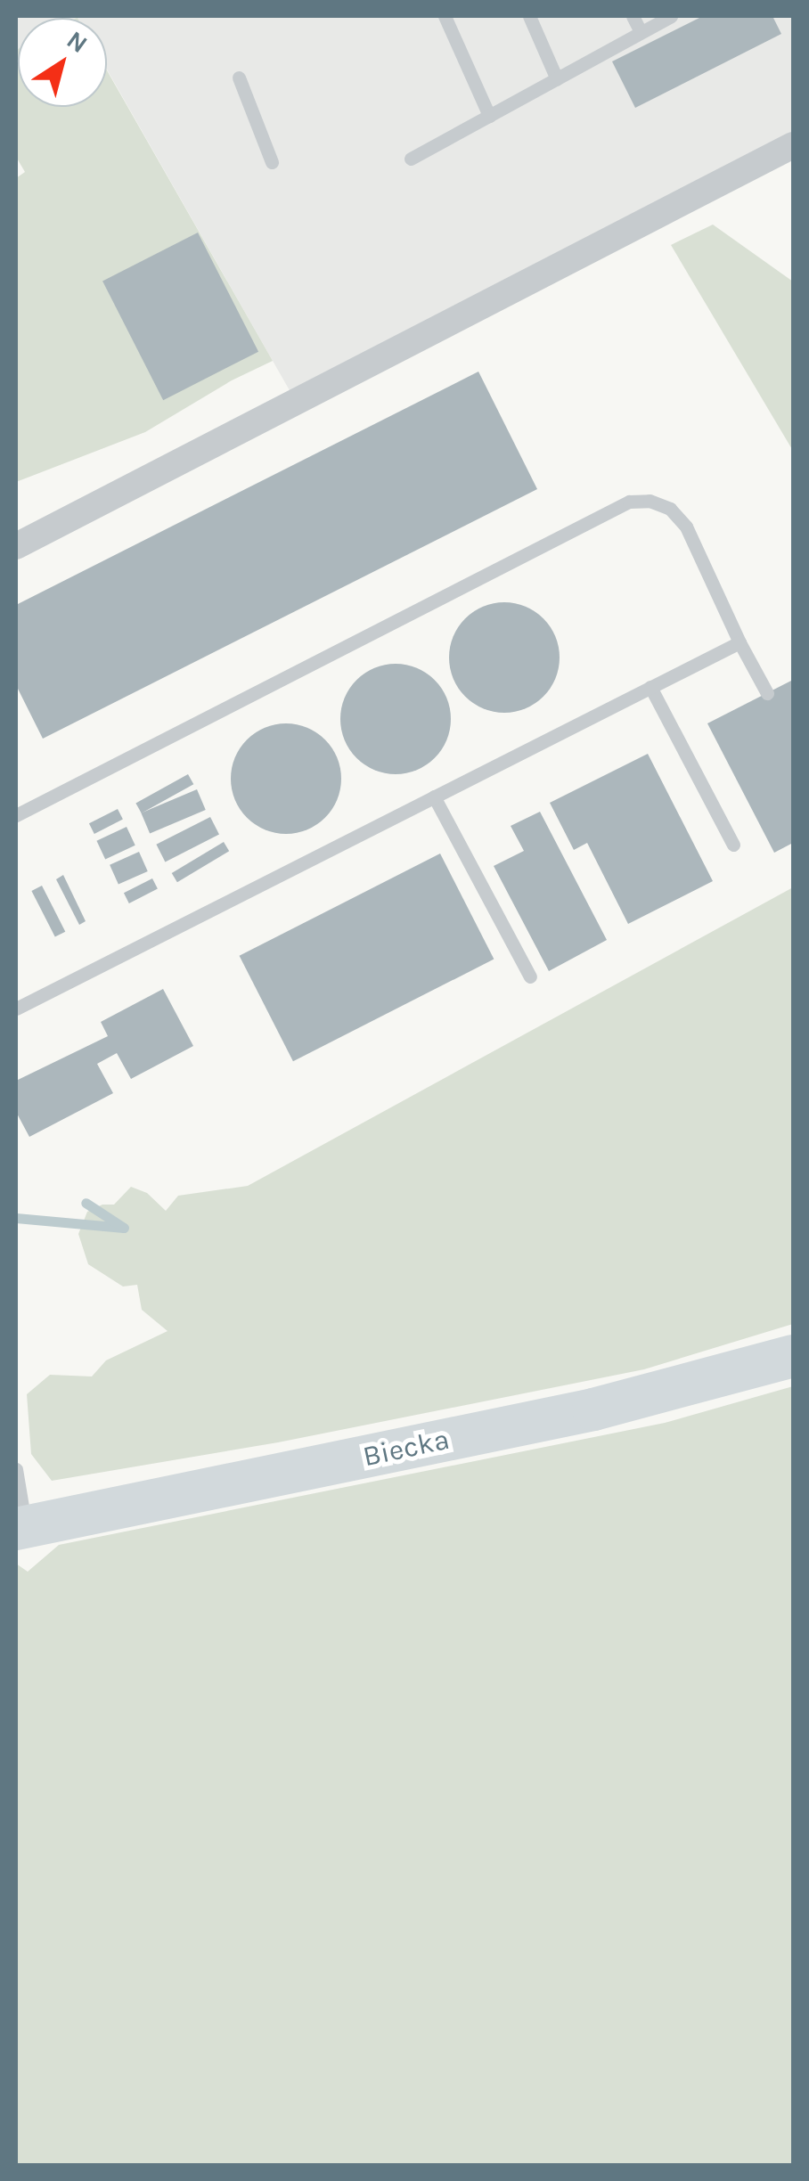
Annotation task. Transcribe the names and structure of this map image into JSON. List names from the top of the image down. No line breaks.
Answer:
{"streets":{"main road":["Biecka"]},"north":"top right"}
